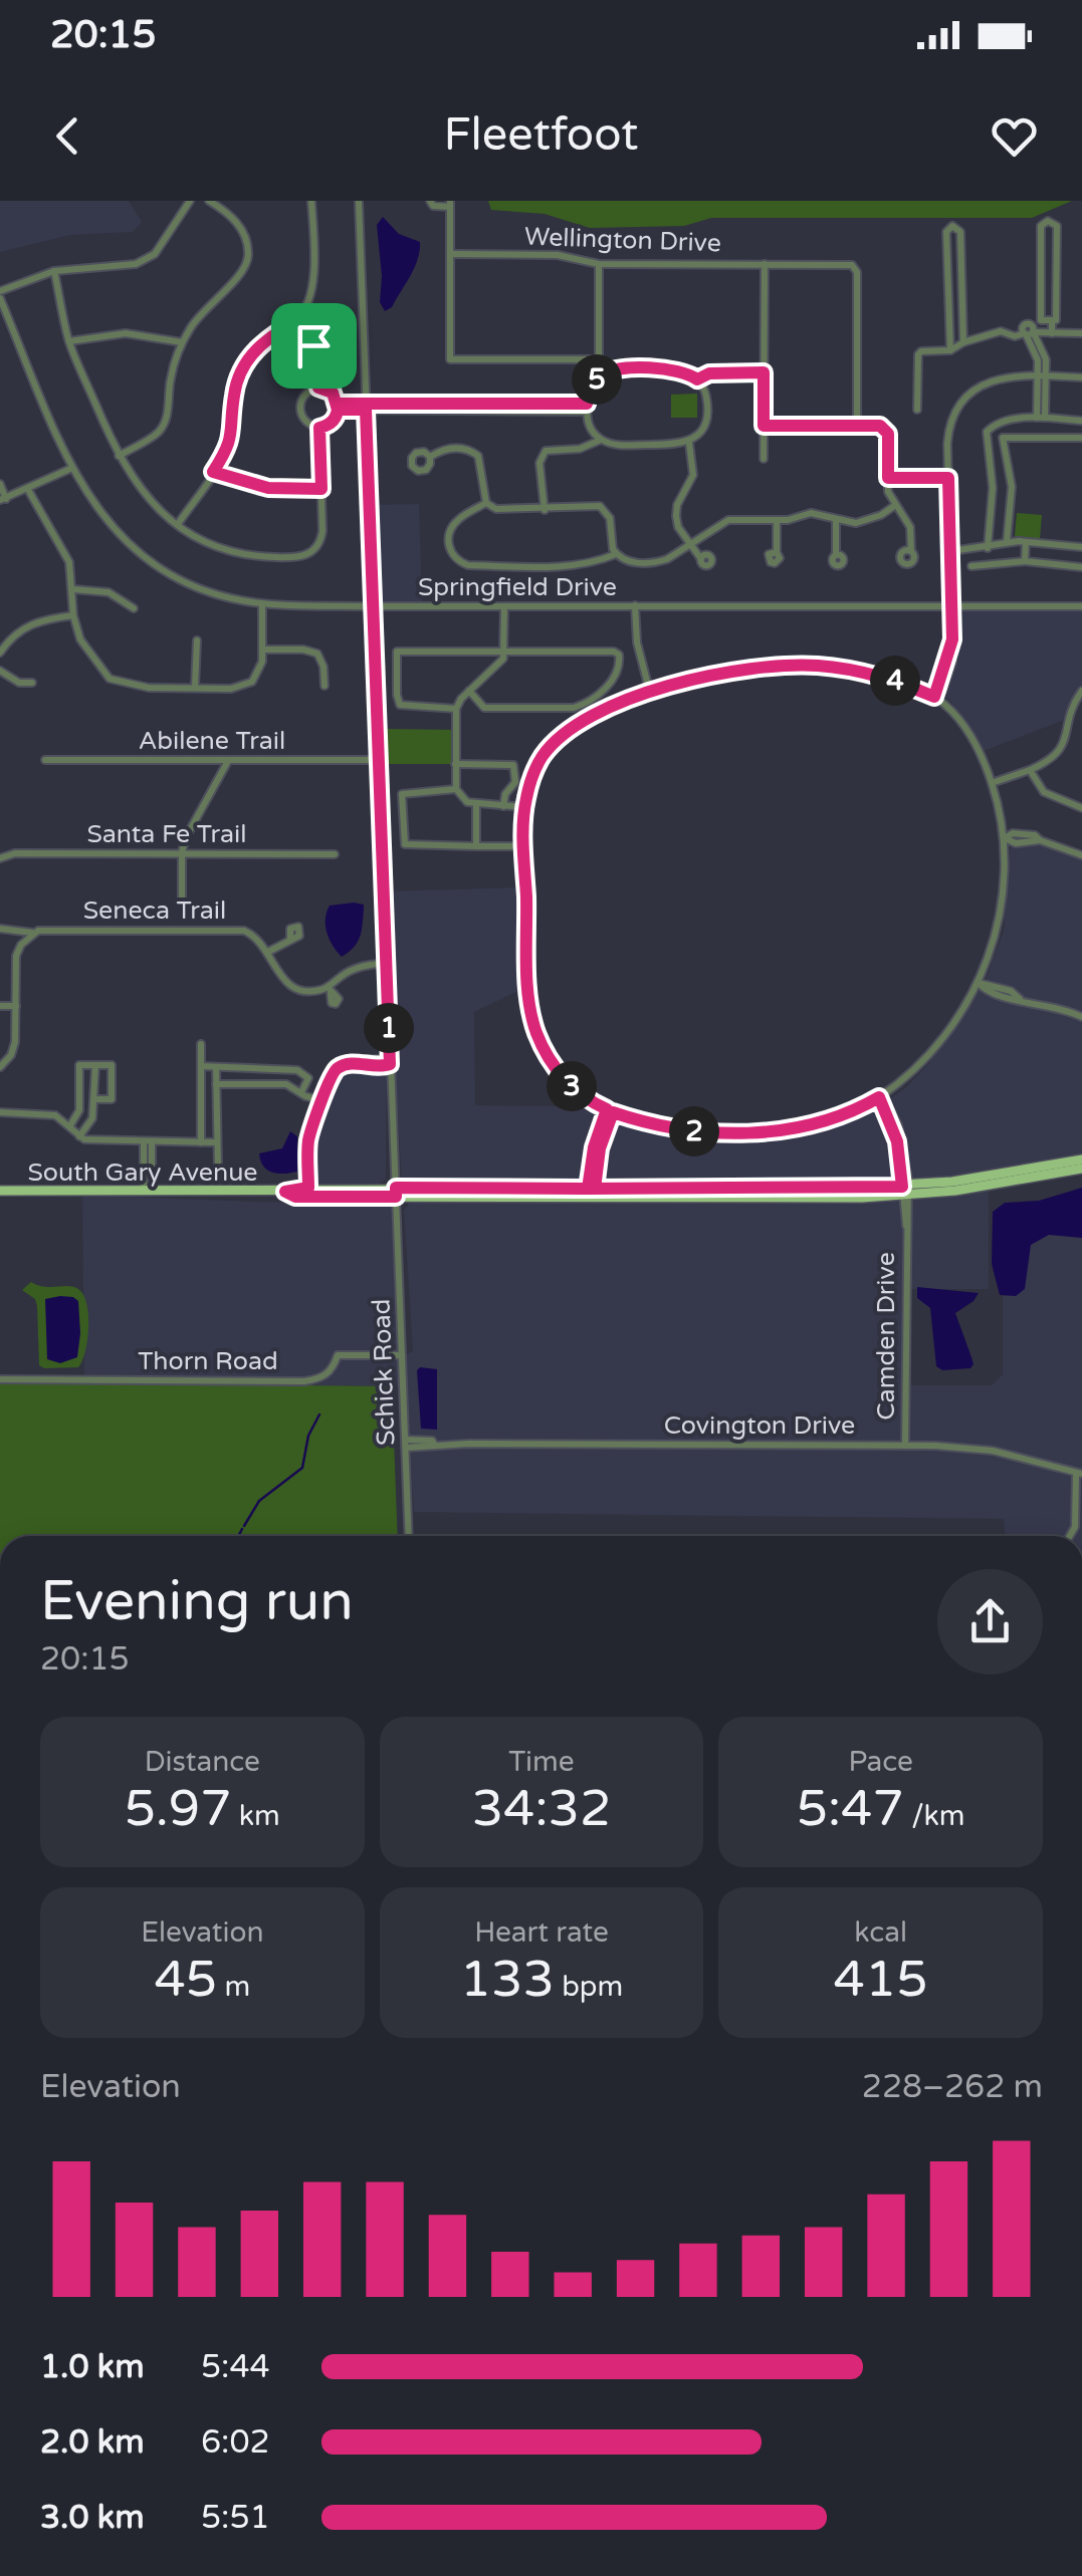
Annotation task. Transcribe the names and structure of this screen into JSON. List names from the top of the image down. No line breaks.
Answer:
{"streets":{"main road":["South Gary Avenue"],"street":["Wellington Drive","Springfield Drive","Abilene Trail","Santa Fe Trail","Seneca Trail","Camden Drive","Thorn Road","Schick Road","Covington Drive"]},"crossings":[["Springfield Drive","Schick Road"],["Abilene Trail","Schick Road"],["Seneca Trail","Schick Road"],["South Gary Avenue","Camden Drive"],["South Gary Avenue","Schick Road"],["Camden Drive","Covington Drive"],["Thorn Road","Schick Road"],["Schick Road","Covington Drive"]],"page":{"status":"20:15","header":"Fleetfoot","pins":["5","4","1","3","2"],"heading":["Evening run","20:15"],"stats":[["Distance","5.97 km"],["Time","34:32"],["Pace","5:47 /km"],["Elevation","45 m"],["Heart rate","133 bpm"],["kcal","415"]],"chart":["Elevation","228–262 m"],"list":[{"name":"1.0 km","note":"5:44"},{"name":"2.0 km","note":"6:02"},{"name":"3.0 km","note":"5:51"}]}}
